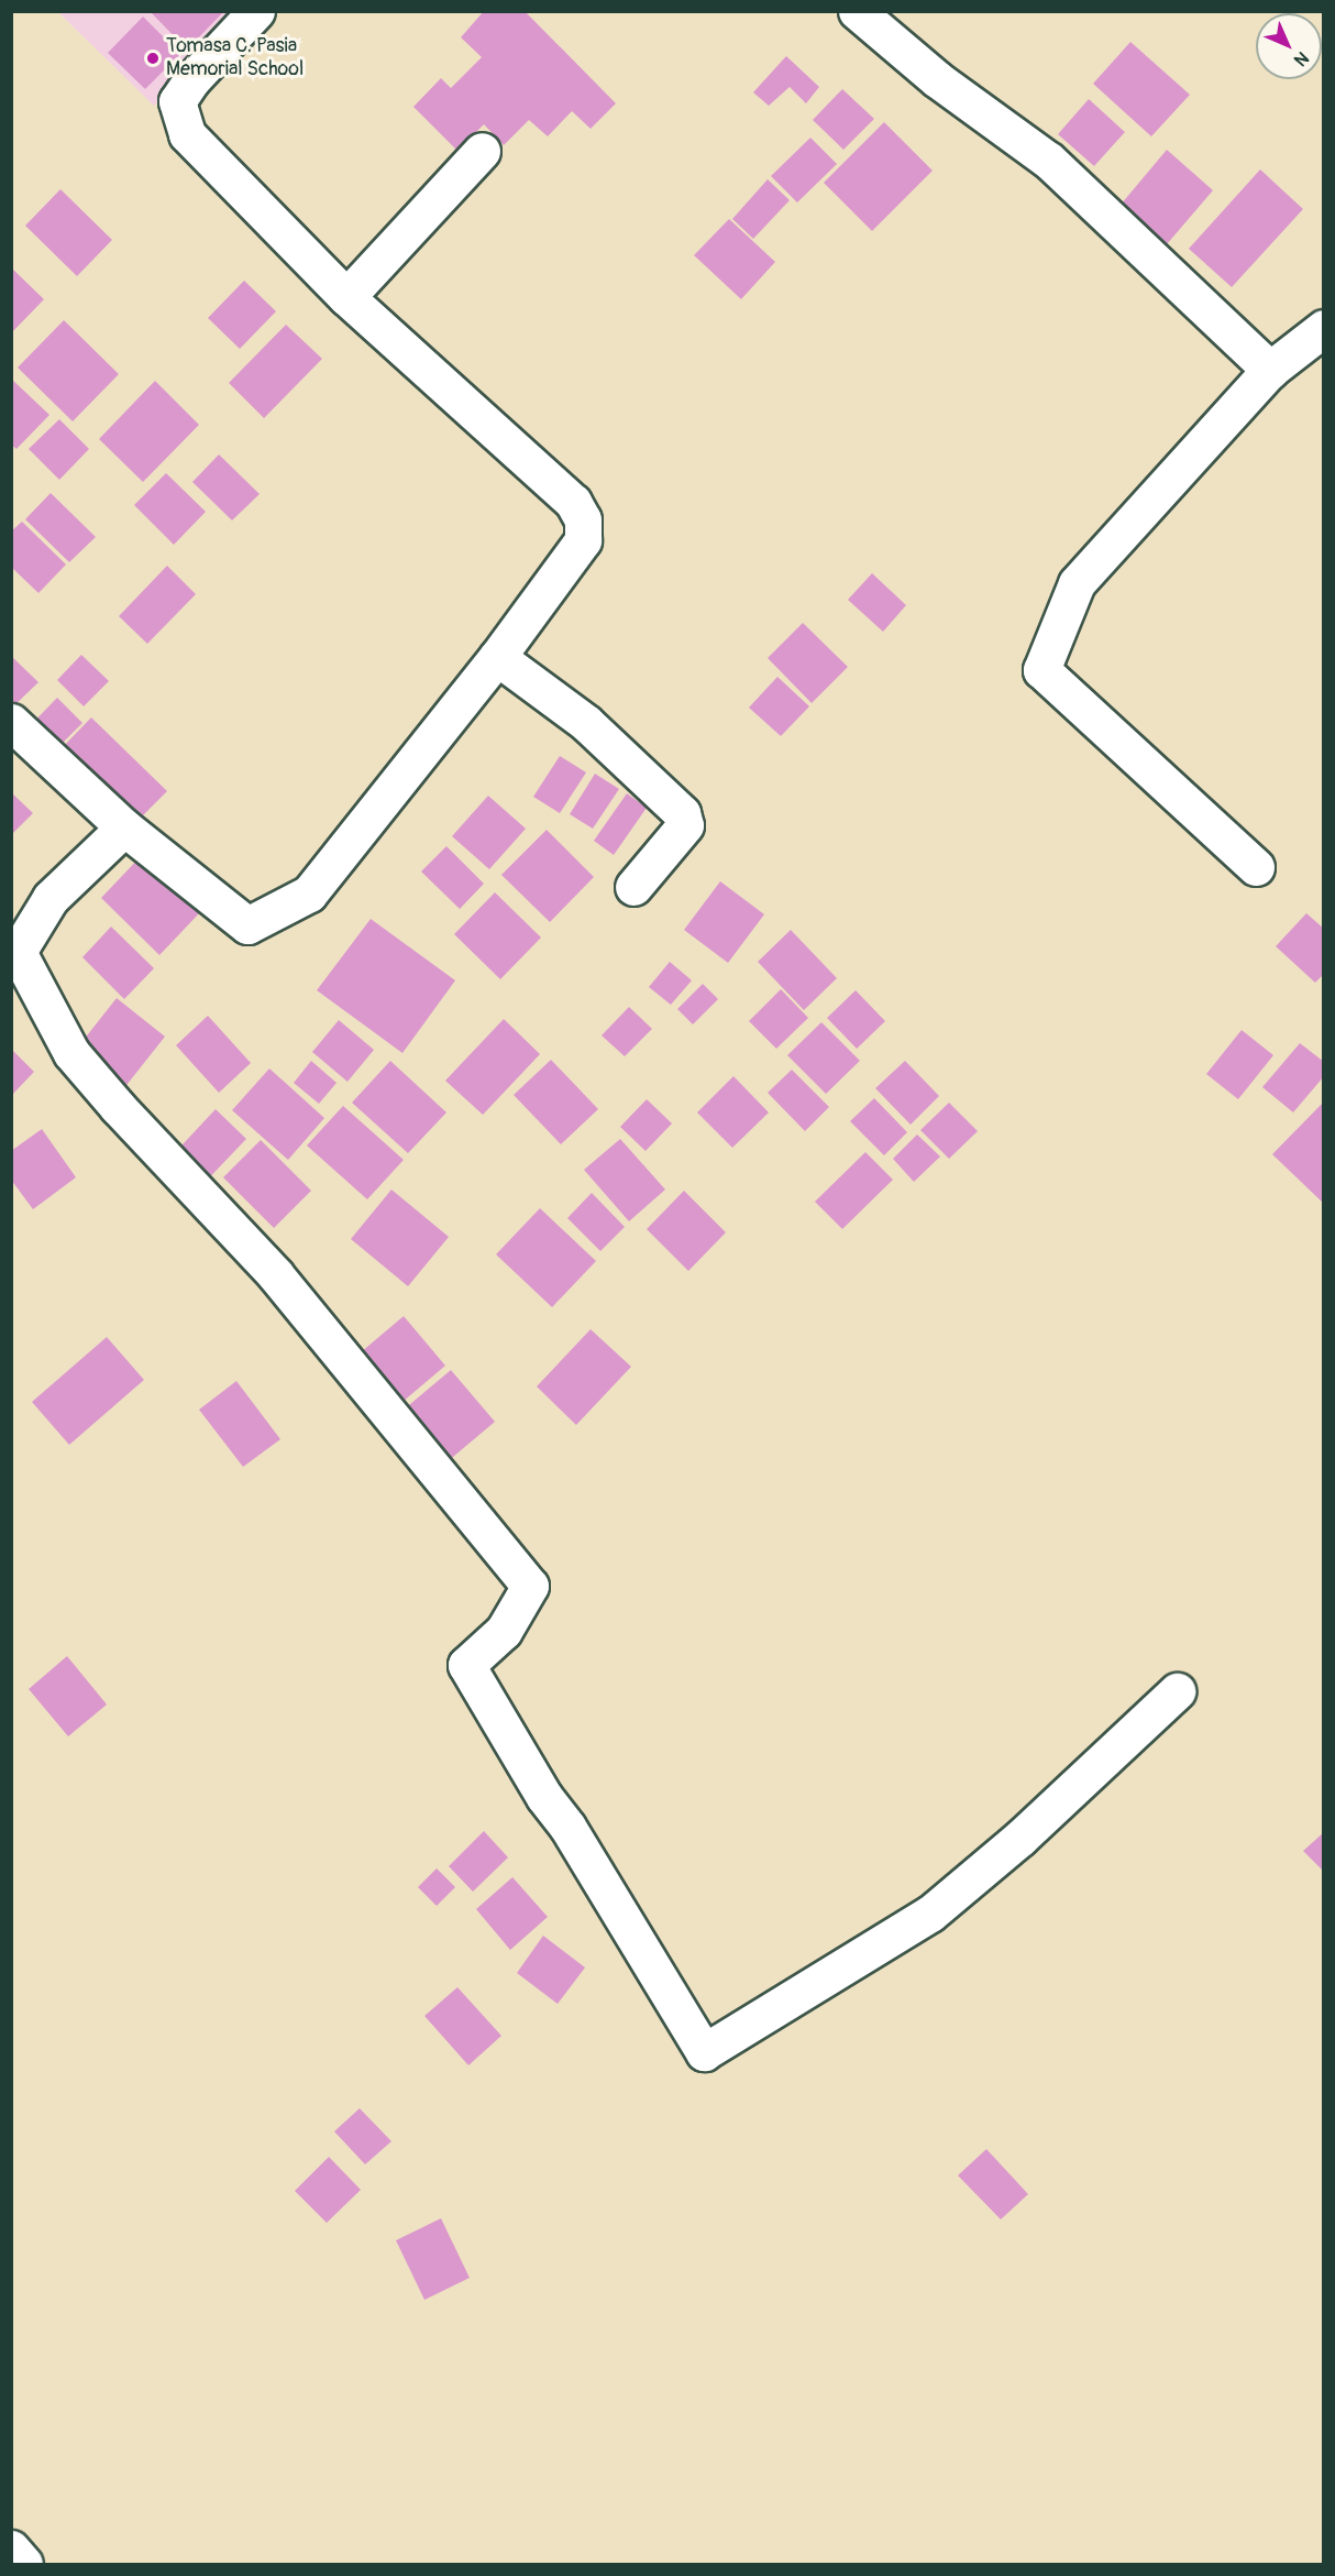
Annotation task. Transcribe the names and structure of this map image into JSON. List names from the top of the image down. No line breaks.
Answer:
{"places":["Tomasa C. Pasia Memorial School"],"north":"bottom right"}
